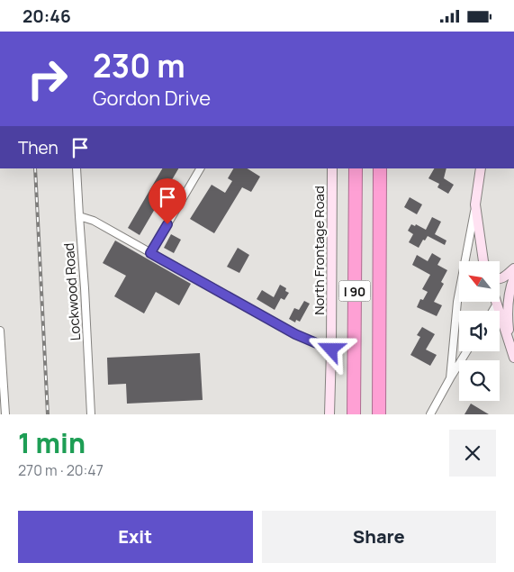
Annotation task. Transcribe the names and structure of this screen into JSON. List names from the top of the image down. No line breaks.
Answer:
{"streets":{"highway":["I 90"],"street":["North Frontage Road","Lockwood Road"]},"north":"top left","page":{"status":"20:46","turn":["230 m","Gordon Drive"],"then":"Then","heading":["1 min","270 m · 20:47"],"buttons":["Exit","Share"]}}
